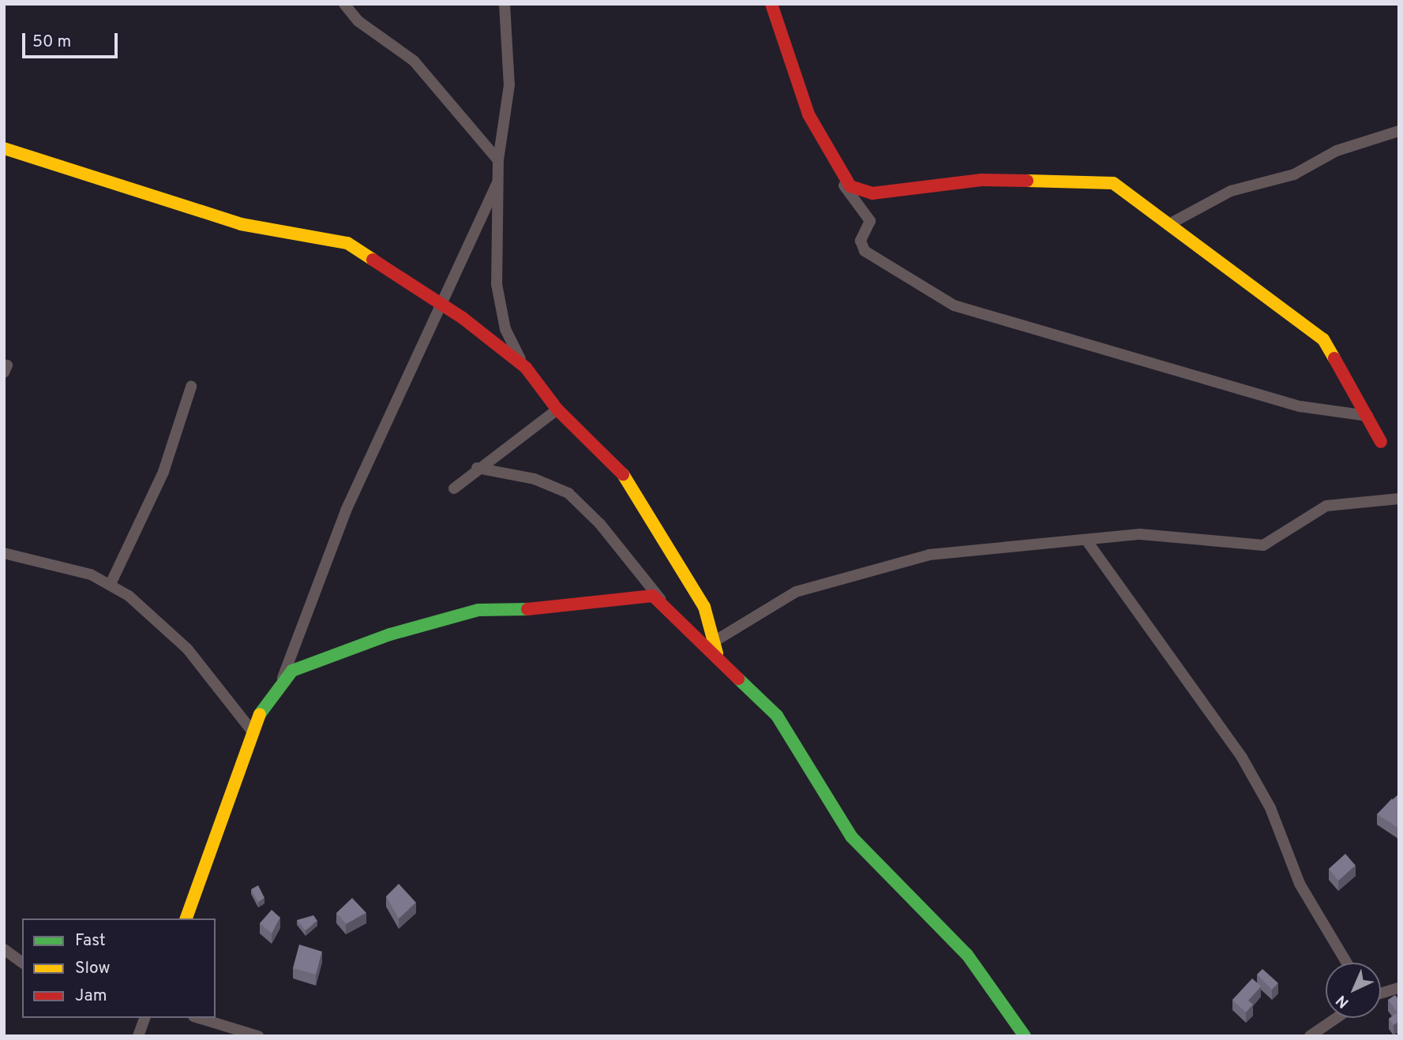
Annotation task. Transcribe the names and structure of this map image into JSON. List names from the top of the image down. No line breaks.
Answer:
{"legend":["Fast","Slow","Jam"],"scale_bar":"50 m","north":"bottom left"}
